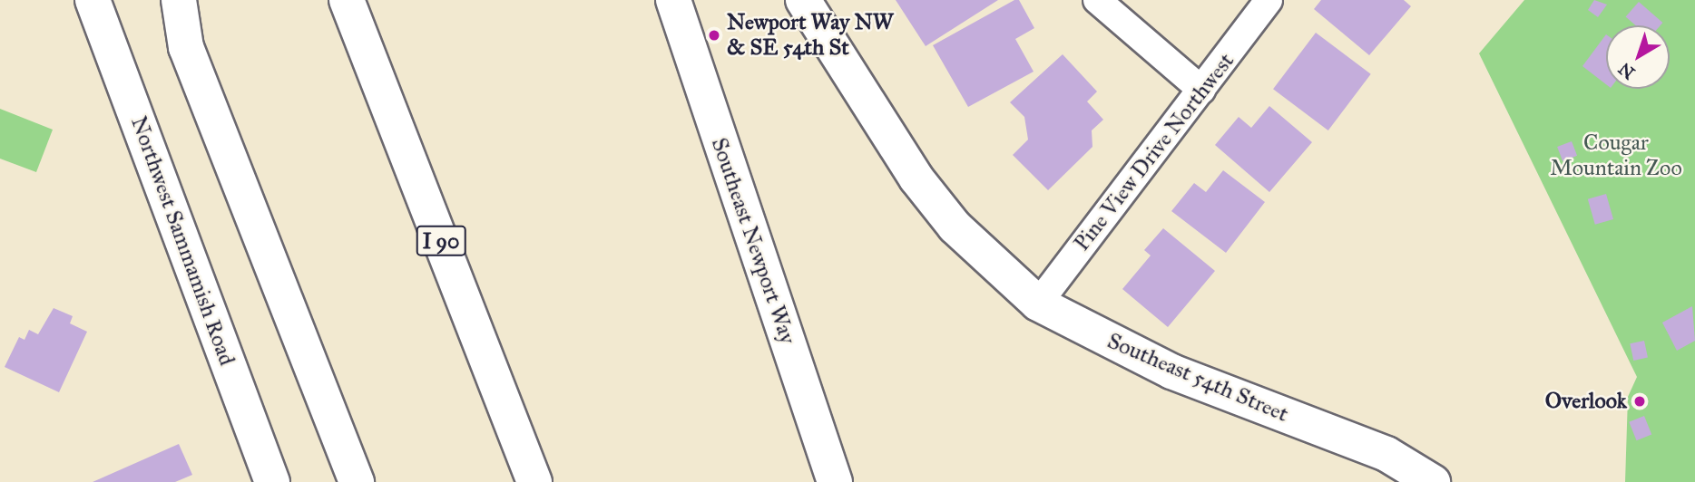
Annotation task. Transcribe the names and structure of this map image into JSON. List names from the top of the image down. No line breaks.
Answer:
{"streets":{"main road":["Northwest Sammamish Road","I 90","Southeast Newport Way","Southeast 54th Street"],"street":["Pine View Drive Northwest"]},"crossings":[["Pine View Drive Northwest","Southeast 54th Street"]],"parks":["Cougar Mountain Zoo"],"places":["Newport Way NW & SE 54th St","Overlook"],"north":"bottom left"}
